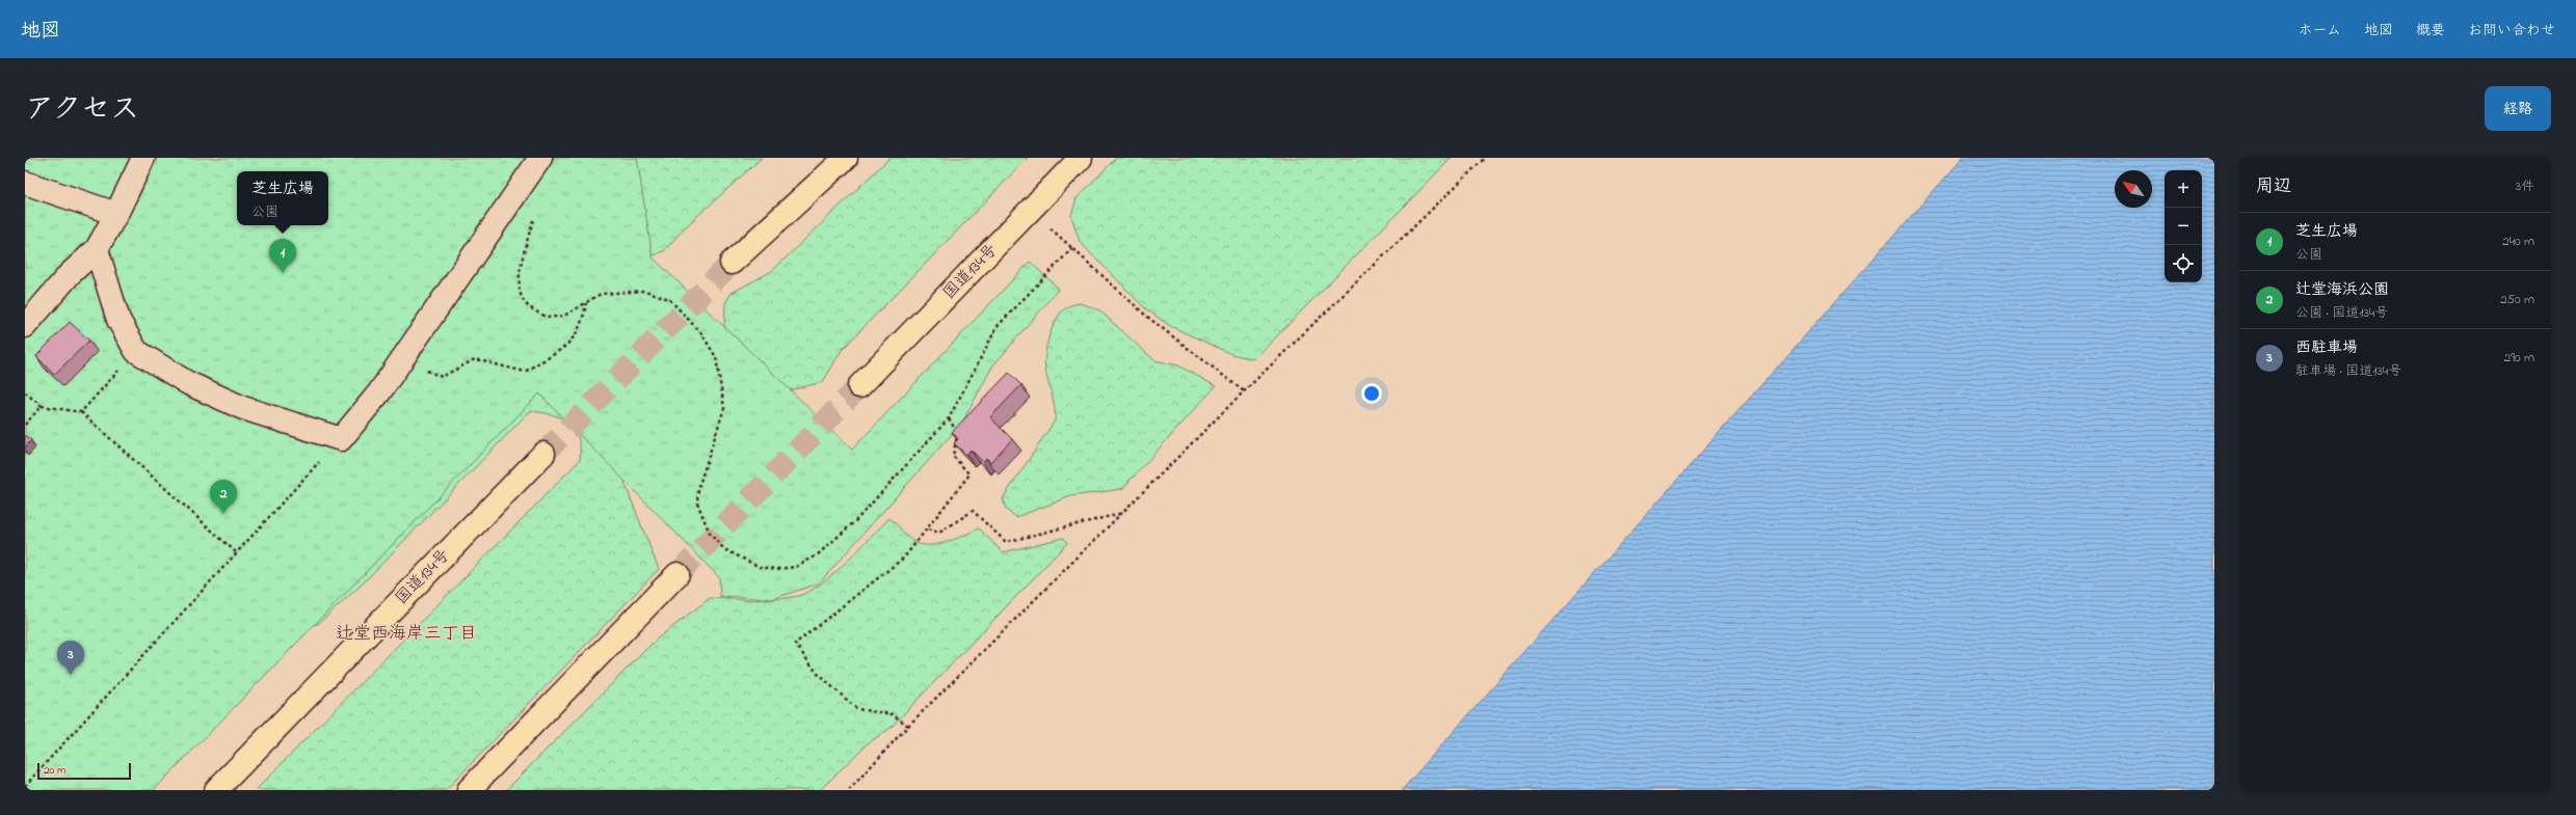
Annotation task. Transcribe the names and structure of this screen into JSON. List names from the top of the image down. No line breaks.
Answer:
{"streets":{"highway":["国道134号"]},"districts":["辻堂西海岸三丁目"],"scale_bar":"20 m","north":"top left","page":{"header":"地図","nav":["ホーム","地図","概要","お問い合わせ"],"title":"アクセス","buttons":"経路","heading":["周辺","3件"],"map_buttons":["+","−"],"popup":["芝生広場","公園"],"list":[{"mark":"1","name":"芝生広場","note":"公園","value":"240 m"},{"mark":"2","name":"辻堂海浜公園","note":"公園 · 国道134号","value":"250 m"},{"mark":"3","name":"西駐車場","note":"駐車場 · 国道134号","value":"290 m"}],"pins":["1","2","3"],"scale":"20 m"}}
